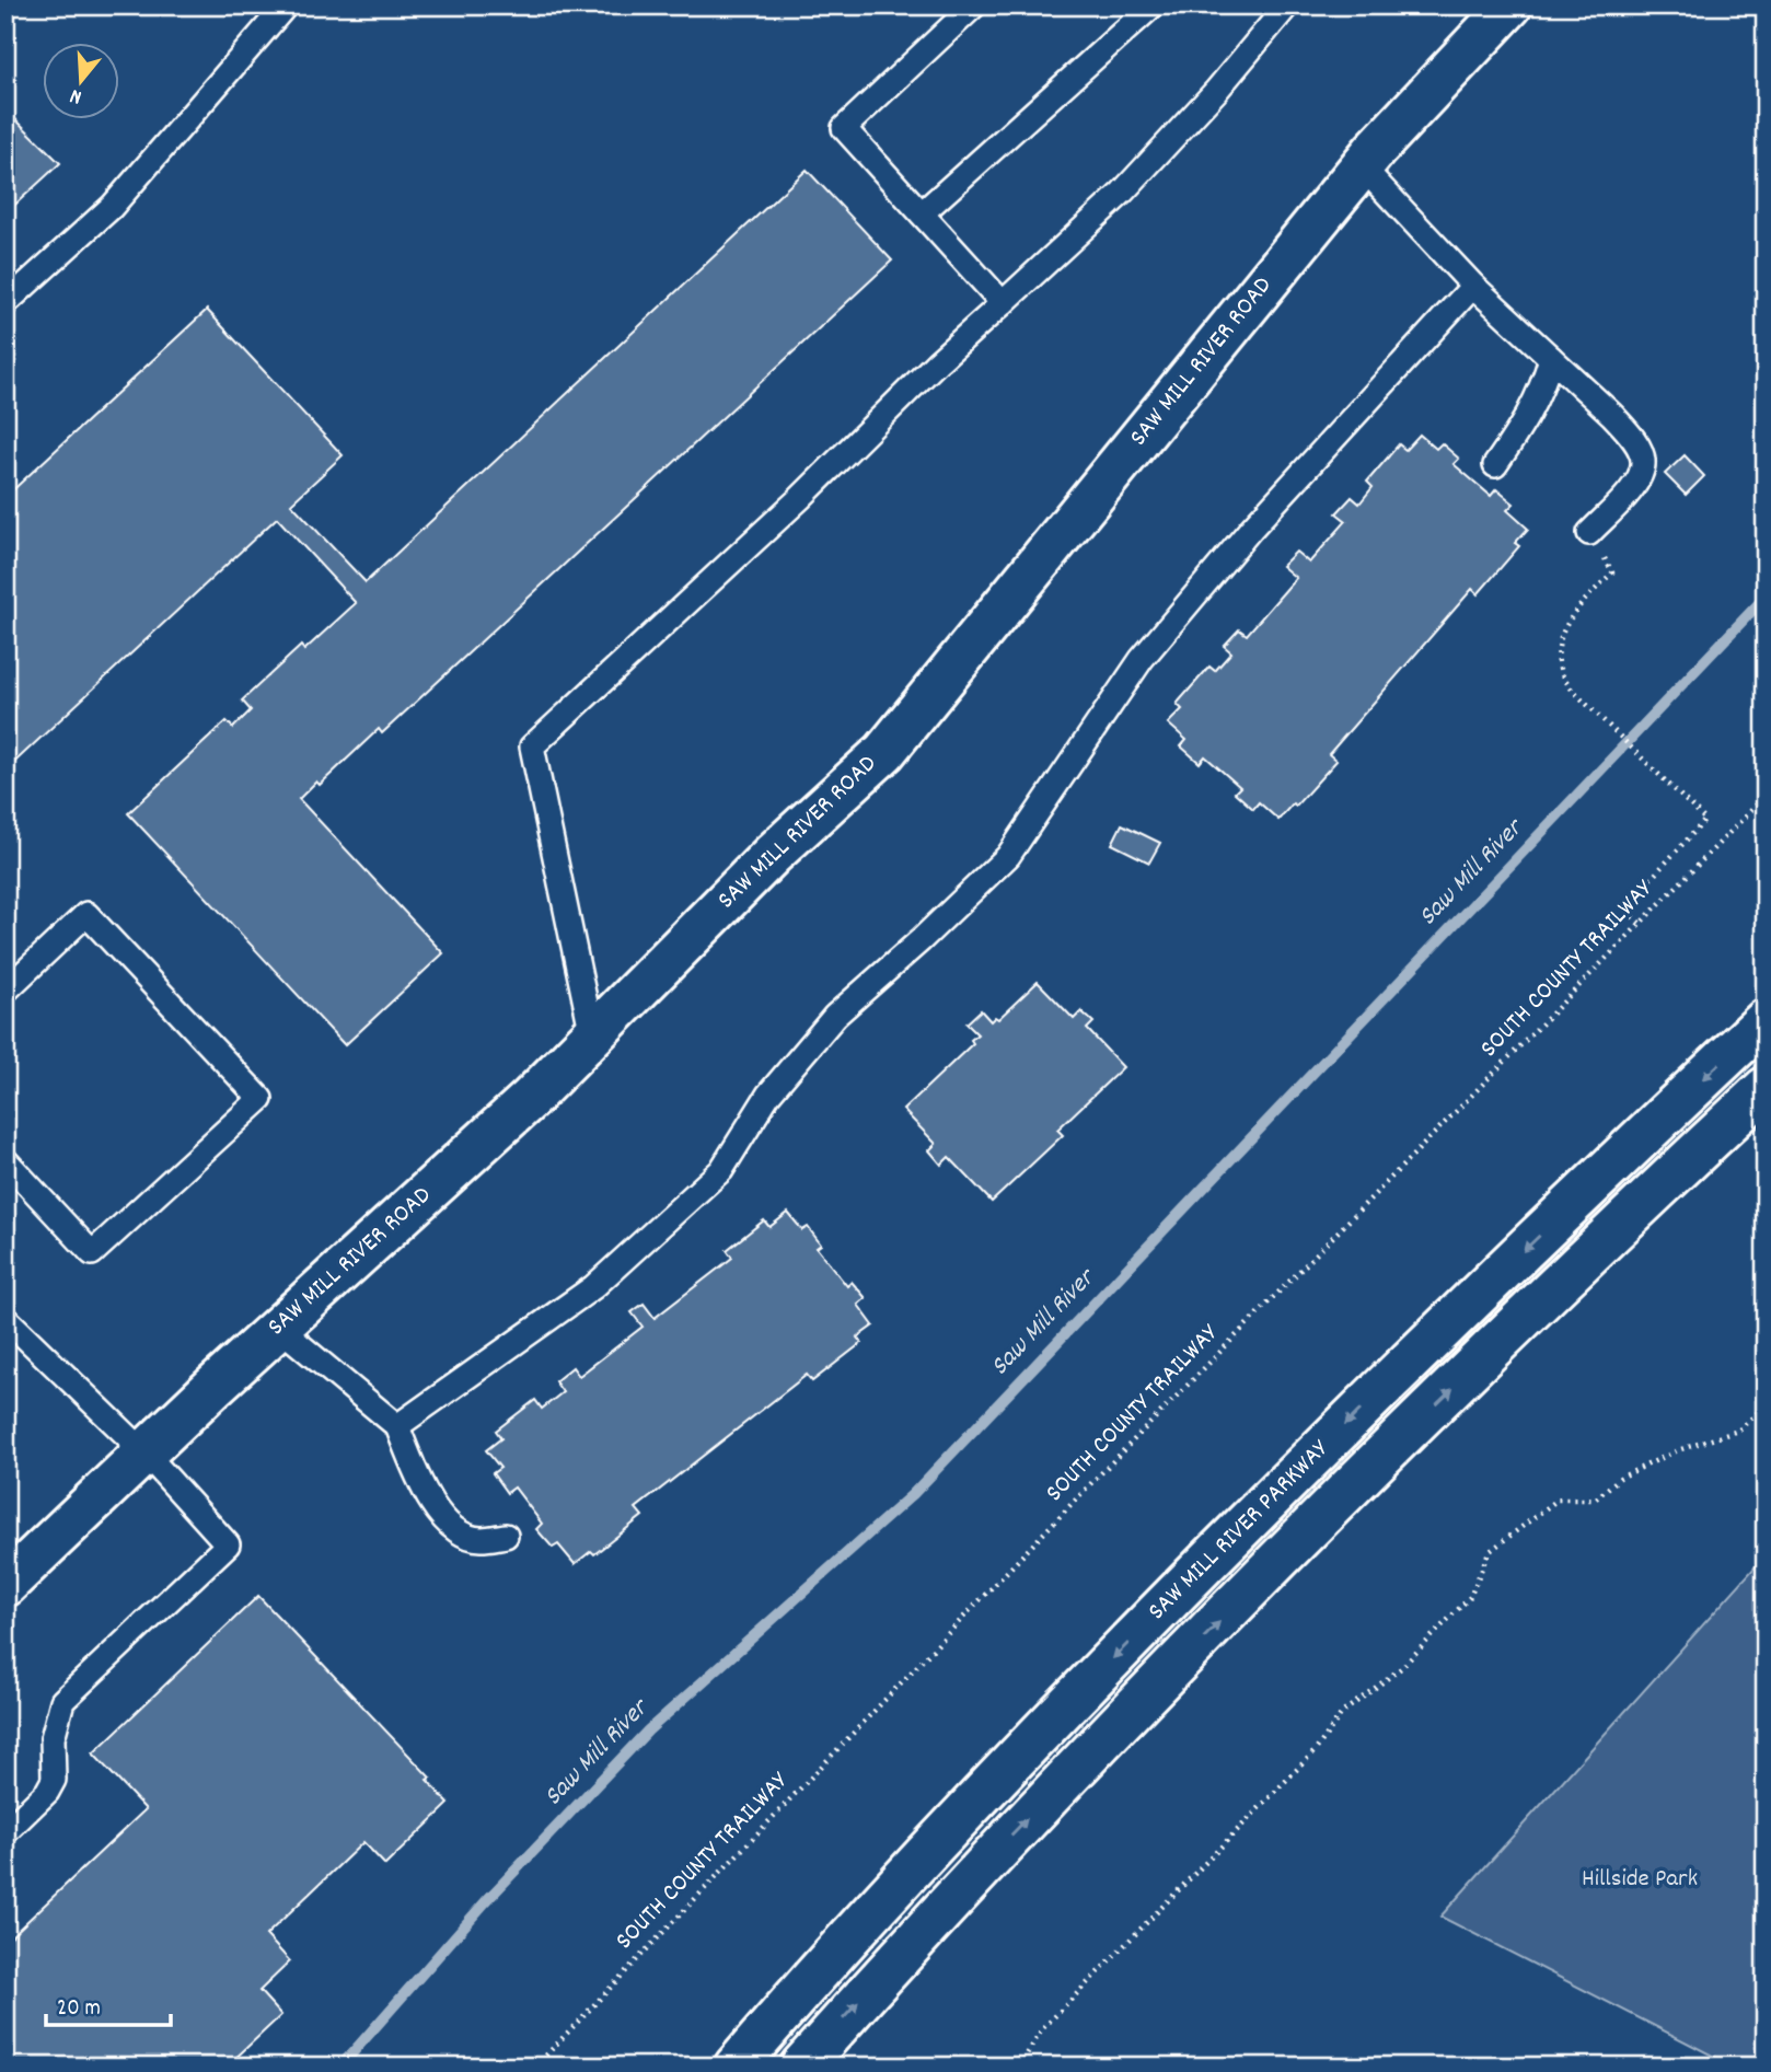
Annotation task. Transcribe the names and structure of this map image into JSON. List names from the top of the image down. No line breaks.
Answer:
{"streets":{"main road":["SAW MILL RIVER ROAD","SAW MILL RIVER PARKWAY"],"path":["SOUTH COUNTY TRAILWAY"]},"water":["Saw Mill River"],"parks":["Hillside Park"],"scale_bar":"20 m","north":"bottom"}
